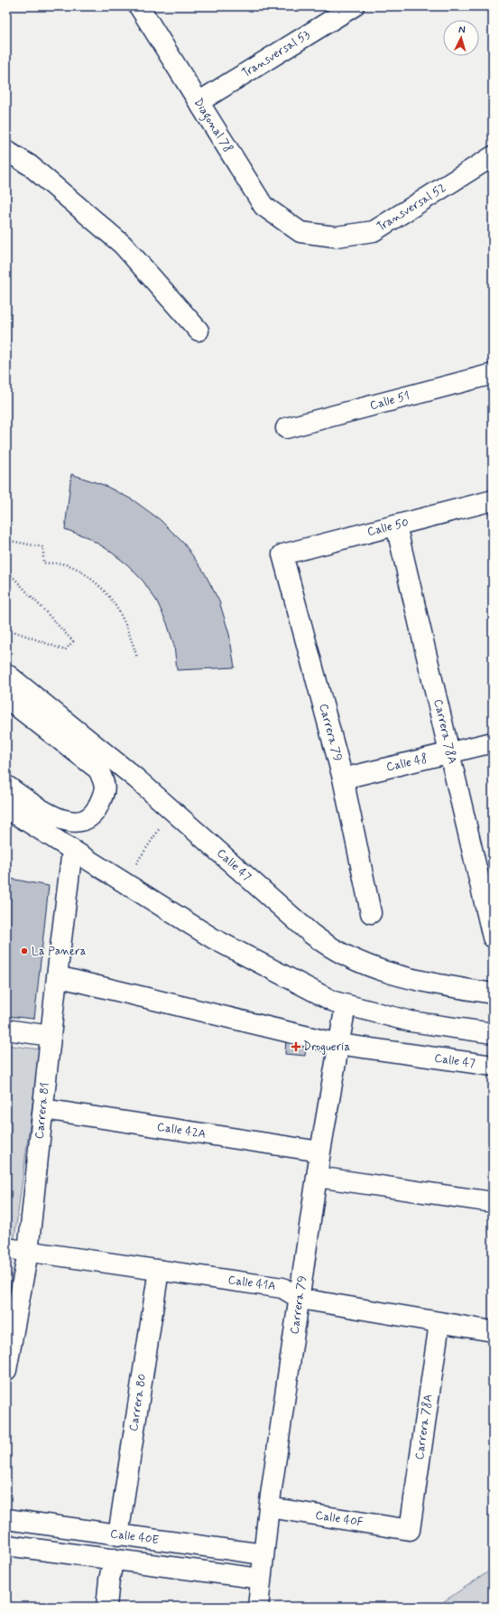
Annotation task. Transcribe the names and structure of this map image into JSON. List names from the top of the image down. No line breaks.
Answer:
{"streets":{"street":["Transversal 53","Diagonal 78","Transversal 52","Calle 51","Calle 50","Carrera 78A","Carrera 79","Calle 48","Calle 47","Carrera 81","Calle 42A","Calle 41A","Carrera 80","Calle 40F","Calle 40E"]},"crossings":[["Transversal 53","Diagonal 78"],["Diagonal 78","Transversal 52"],["Calle 50","Carrera 78A"],["Calle 50","Carrera 79"],["Carrera 78A","Calle 48"],["Carrera 78A","Calle 41A"],["Carrera 78A","Calle 40F"],["Carrera 79","Calle 48"],["Carrera 79","Calle 47"],["Carrera 79","Calle 42A"],["Carrera 79","Calle 41A"],["Carrera 79","Calle 40F"],["Carrera 79","Calle 40E"],["Calle 47","Carrera 81"],["Carrera 81","Calle 42A"],["Carrera 81","Calle 41A"],["Calle 41A","Carrera 80"],["Carrera 80","Calle 40E"]],"places":{"other":["La Panera"],"health":["Drogueria"]},"north":"top"}
